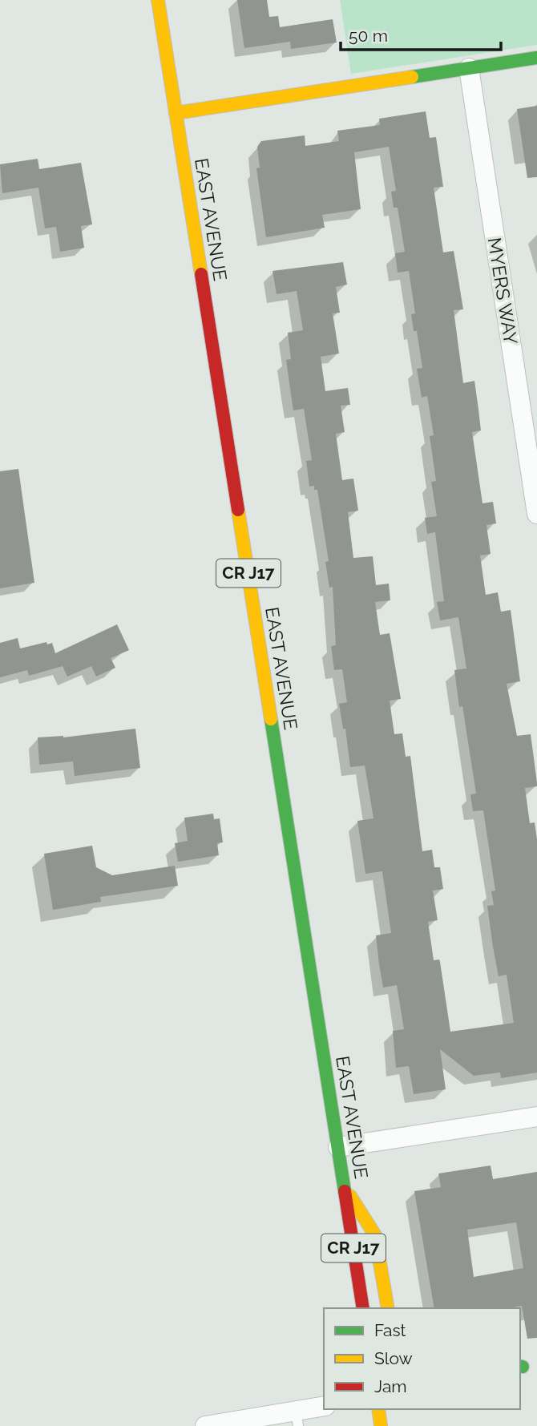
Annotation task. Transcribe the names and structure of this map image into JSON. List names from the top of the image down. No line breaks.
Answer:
{"streets":{"main road":["EAST AVENUE","CR J17"],"street":["MYERS WAY"]},"legend":["Fast","Slow","Jam"],"scale_bar":"50 m"}
